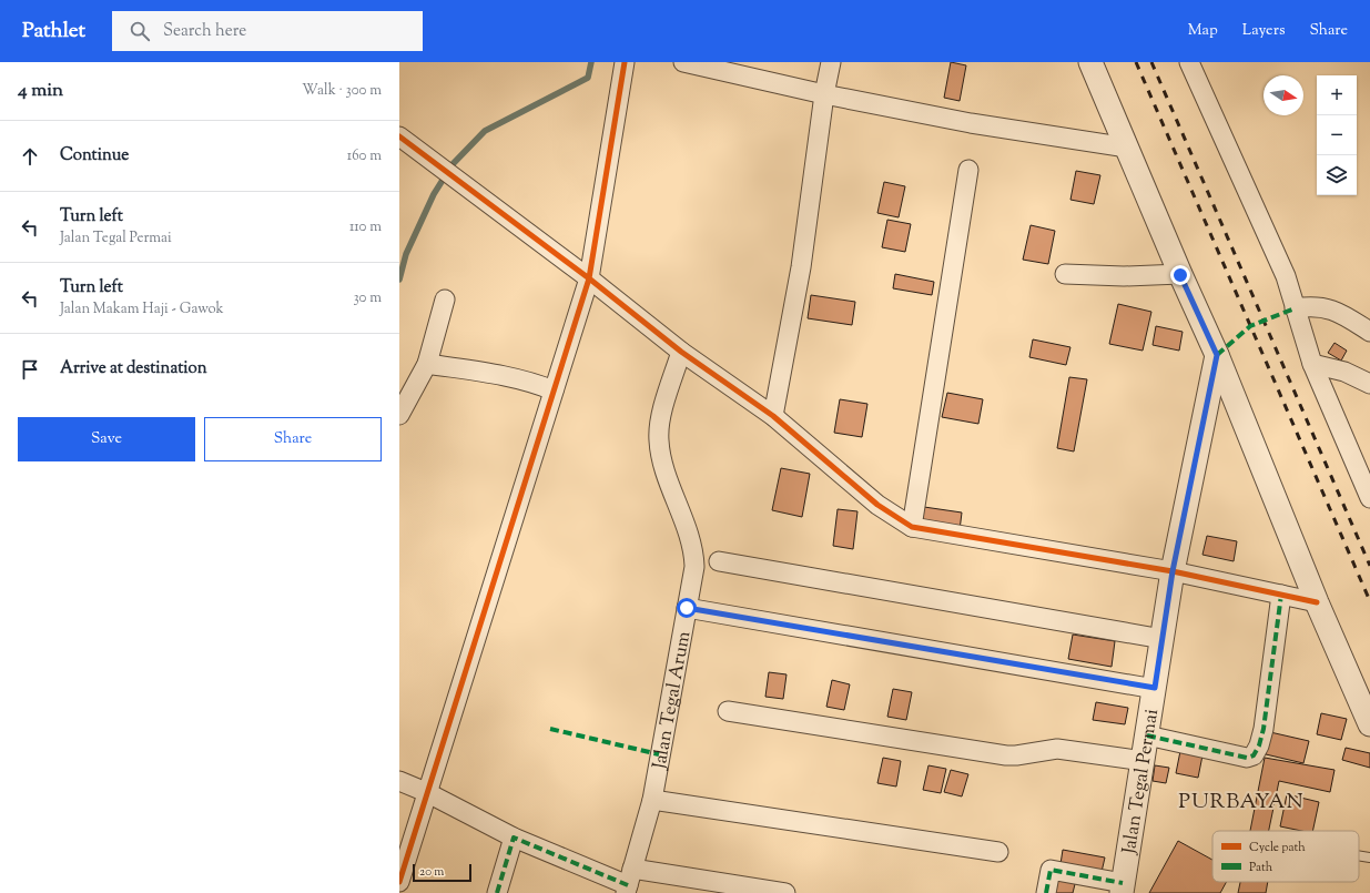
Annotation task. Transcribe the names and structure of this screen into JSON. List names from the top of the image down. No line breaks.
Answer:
{"streets":{"street":["Jalan Tegal Arum","Jalan Tegal Permai"]},"districts":["PURBAYAN"],"legend":["Cycle path","Path"],"scale_bar":"20 m","north":"right","page":{"header":"Pathlet","search":"Search here","nav":["Map","Layers","Share"],"heading":["4 min","Walk · 300 m"],"map_buttons":["+","−"],"list":[["Continue","160 m"],["Turn left","Jalan Tegal Permai","110 m"],["Turn left","Jalan Makam Haji - Gawok","30 m"],"Arrive at destination"],"buttons":["Save","Share"],"scale":"20 m"}}
